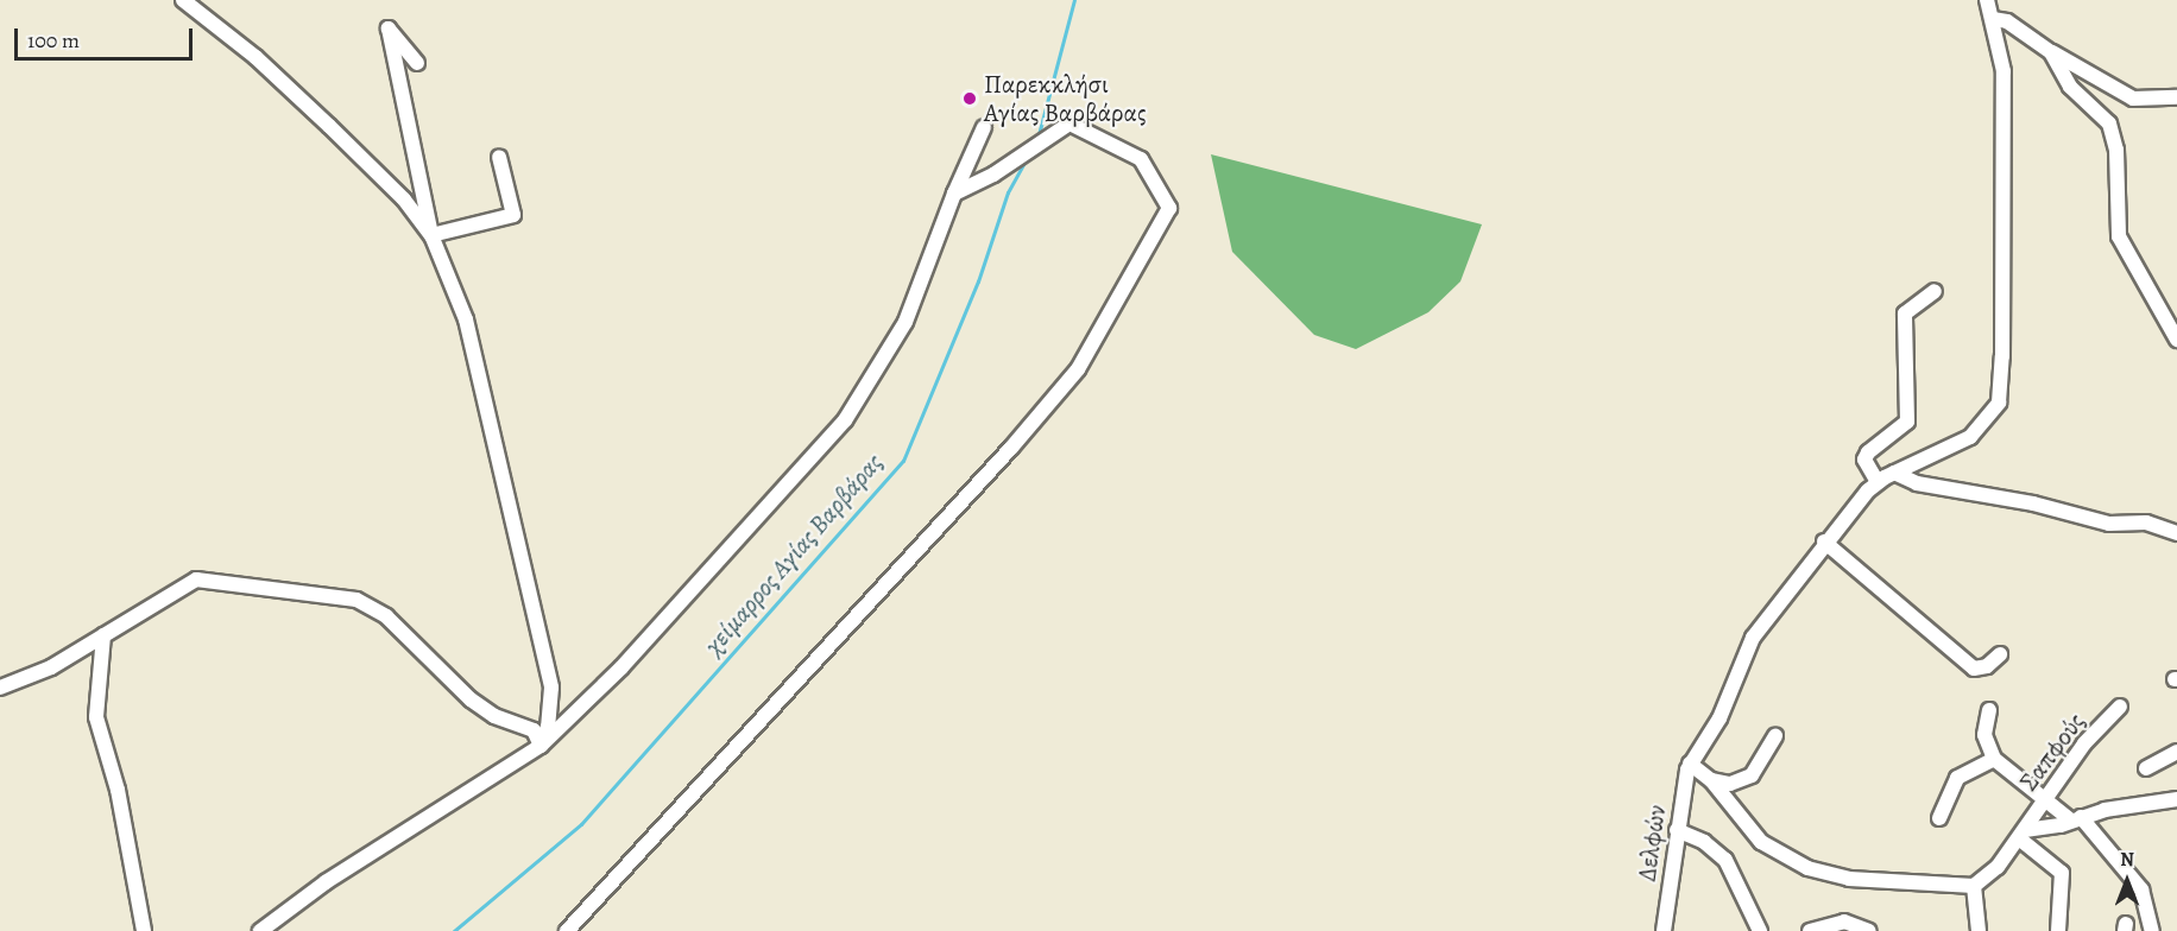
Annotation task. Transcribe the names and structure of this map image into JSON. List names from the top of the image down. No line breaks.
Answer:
{"streets":{"street":["Σαπφούς","Δελφών"]},"water":["χείμαρρος Αγίας Βαρβάρας"],"places":["Παρεκκλήσι Αγίας Βαρβάρας"],"scale_bar":"100 m","north":"top"}
